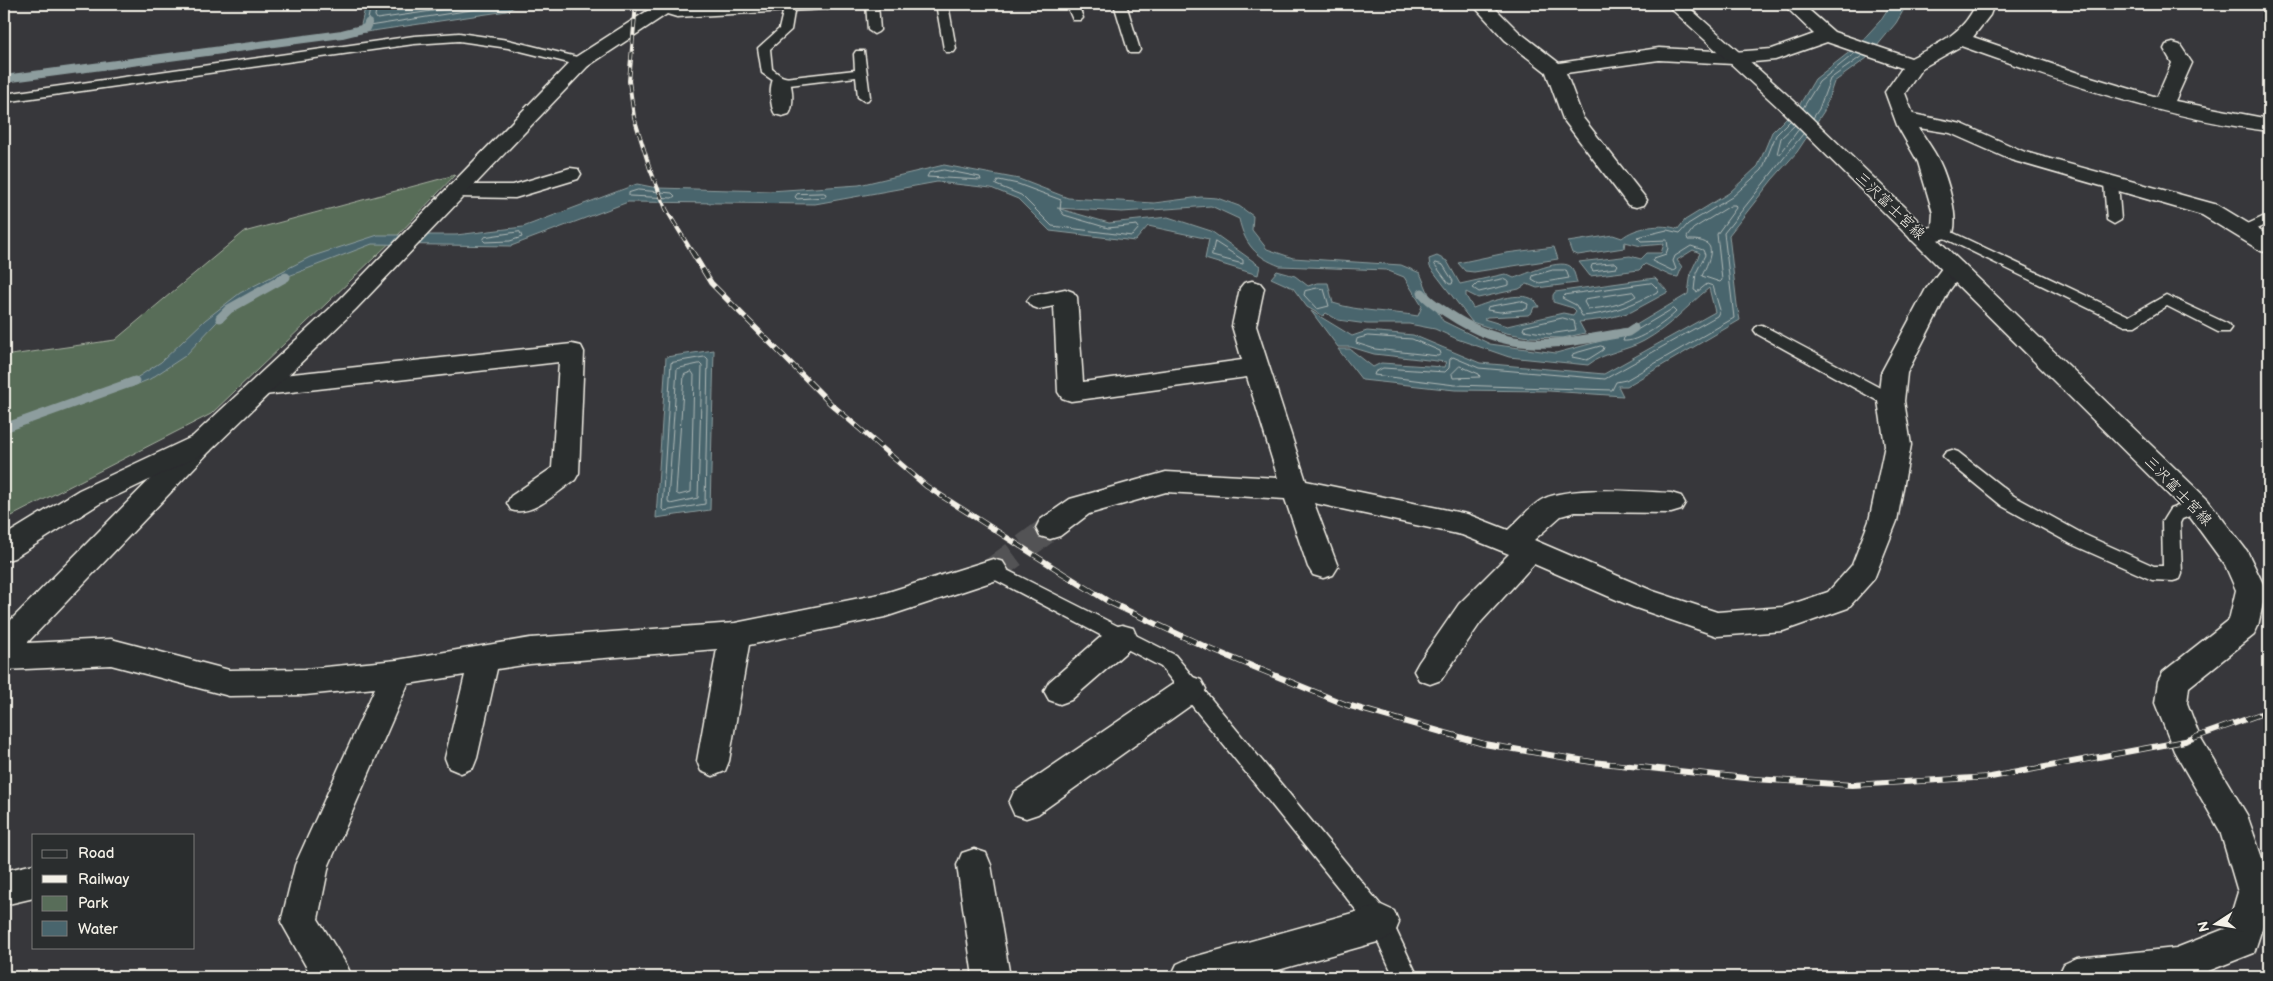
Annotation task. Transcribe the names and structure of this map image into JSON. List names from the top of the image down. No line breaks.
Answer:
{"streets":{"street":["三沢富士宮線"]},"legend":["Road","Railway","Park","Water"],"north":"left"}
